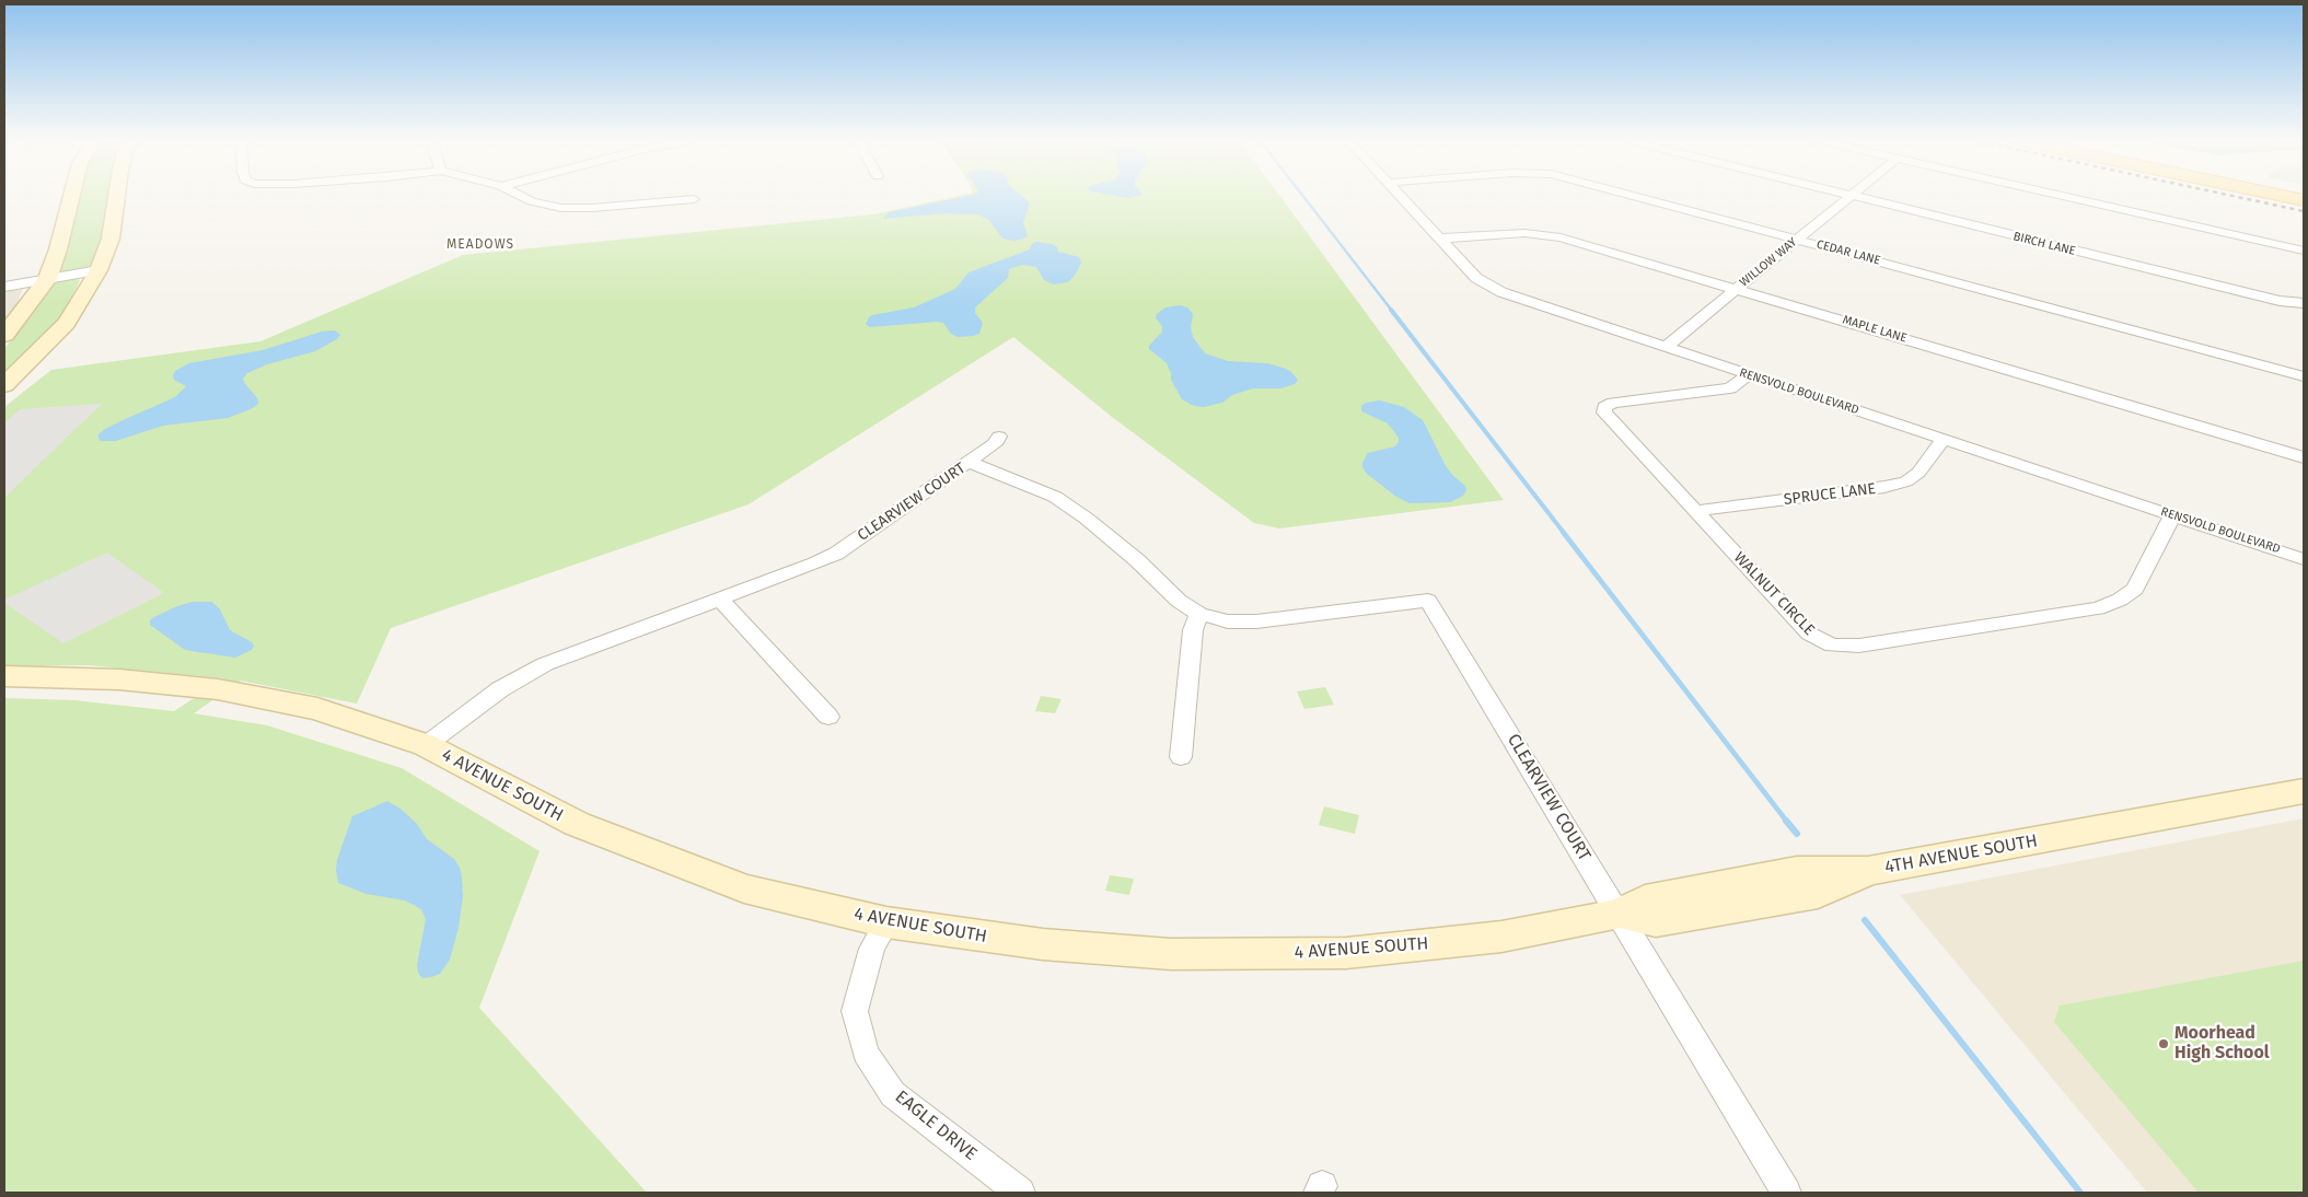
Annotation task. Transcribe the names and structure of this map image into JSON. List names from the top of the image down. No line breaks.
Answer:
{"streets":{"street":["BIRCH LANE","CEDAR LANE","WILLOW WAY","MAPLE LANE","RENSVOLD BOULEVARD","SPRUCE LANE","CLEARVIEW COURT","WALNUT CIRCLE","4 AVENUE SOUTH","4TH AVENUE SOUTH","EAGLE DRIVE"]},"crossings":[["BIRCH LANE","WILLOW WAY"],["CEDAR LANE","WILLOW WAY"],["WILLOW WAY","MAPLE LANE"],["WILLOW WAY","RENSVOLD BOULEVARD"],["MAPLE LANE","RENSVOLD BOULEVARD"],["RENSVOLD BOULEVARD","SPRUCE LANE"],["RENSVOLD BOULEVARD","WALNUT CIRCLE"],["SPRUCE LANE","WALNUT CIRCLE"],["CLEARVIEW COURT","4 AVENUE SOUTH"],["4 AVENUE SOUTH","4TH AVENUE SOUTH"],["4 AVENUE SOUTH","EAGLE DRIVE"]],"districts":["MEADOWS"],"places":["Moorhead High School"]}
